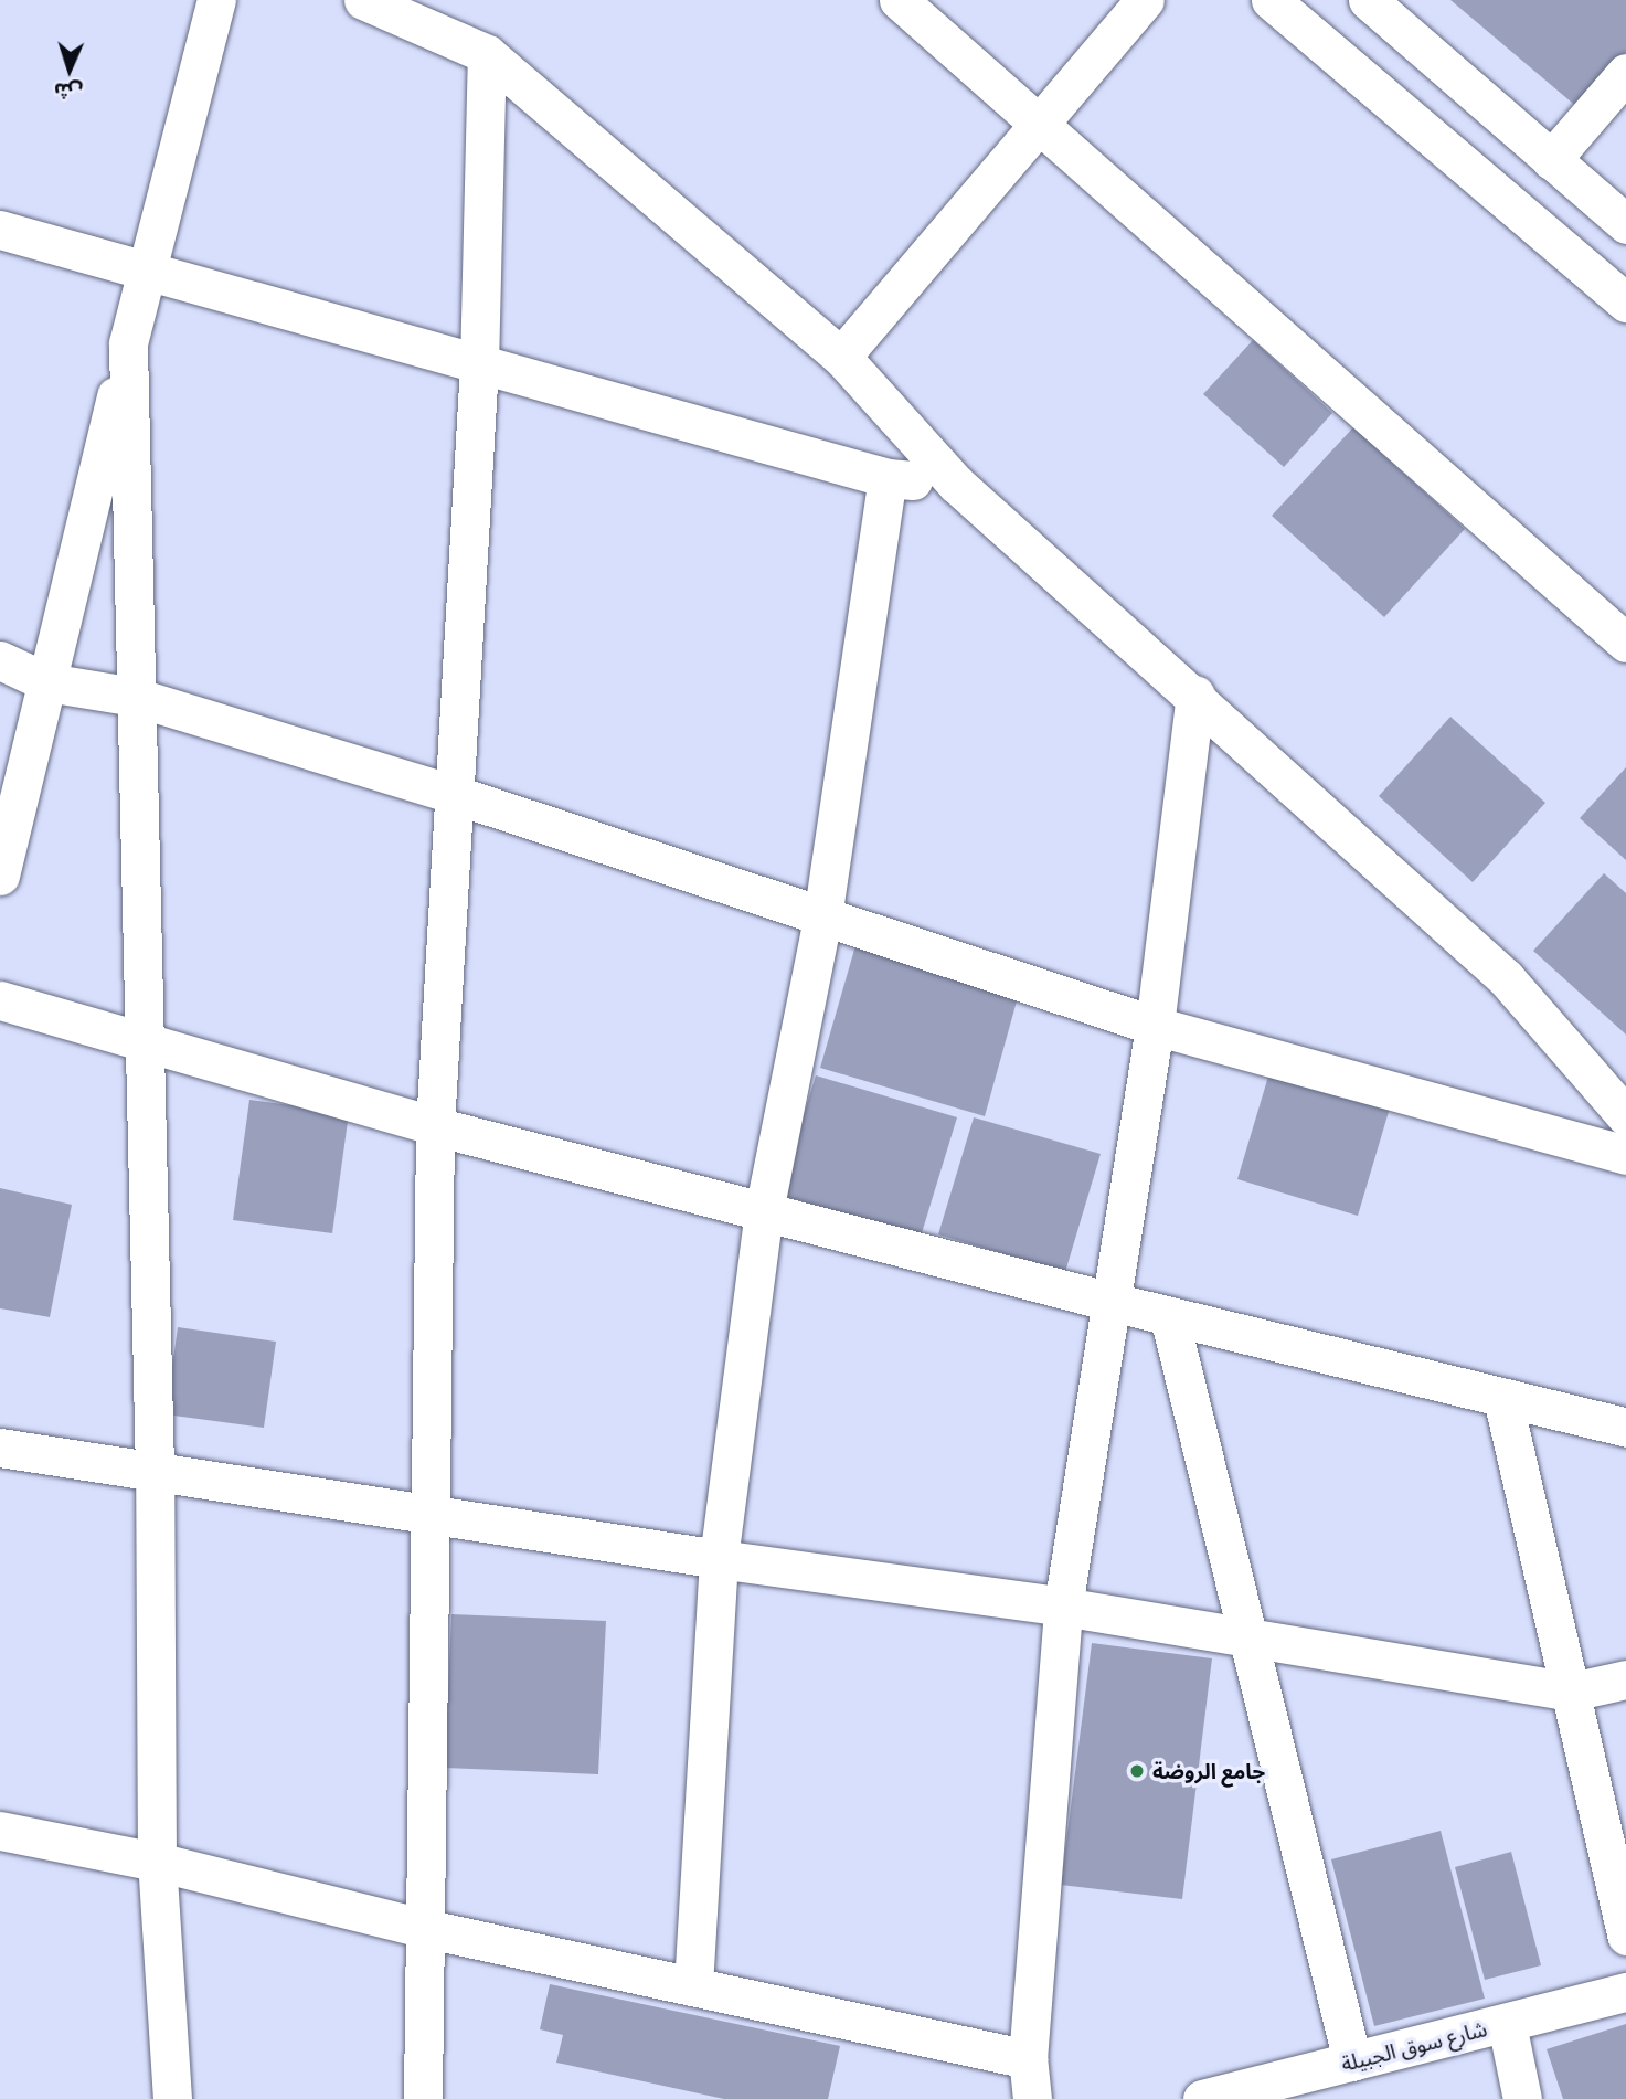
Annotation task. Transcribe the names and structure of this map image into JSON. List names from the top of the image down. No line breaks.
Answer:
{"streets":{"street":["شارع سوق الجبيلة"]},"places":["جامع الروضة"],"north":"bottom"}
